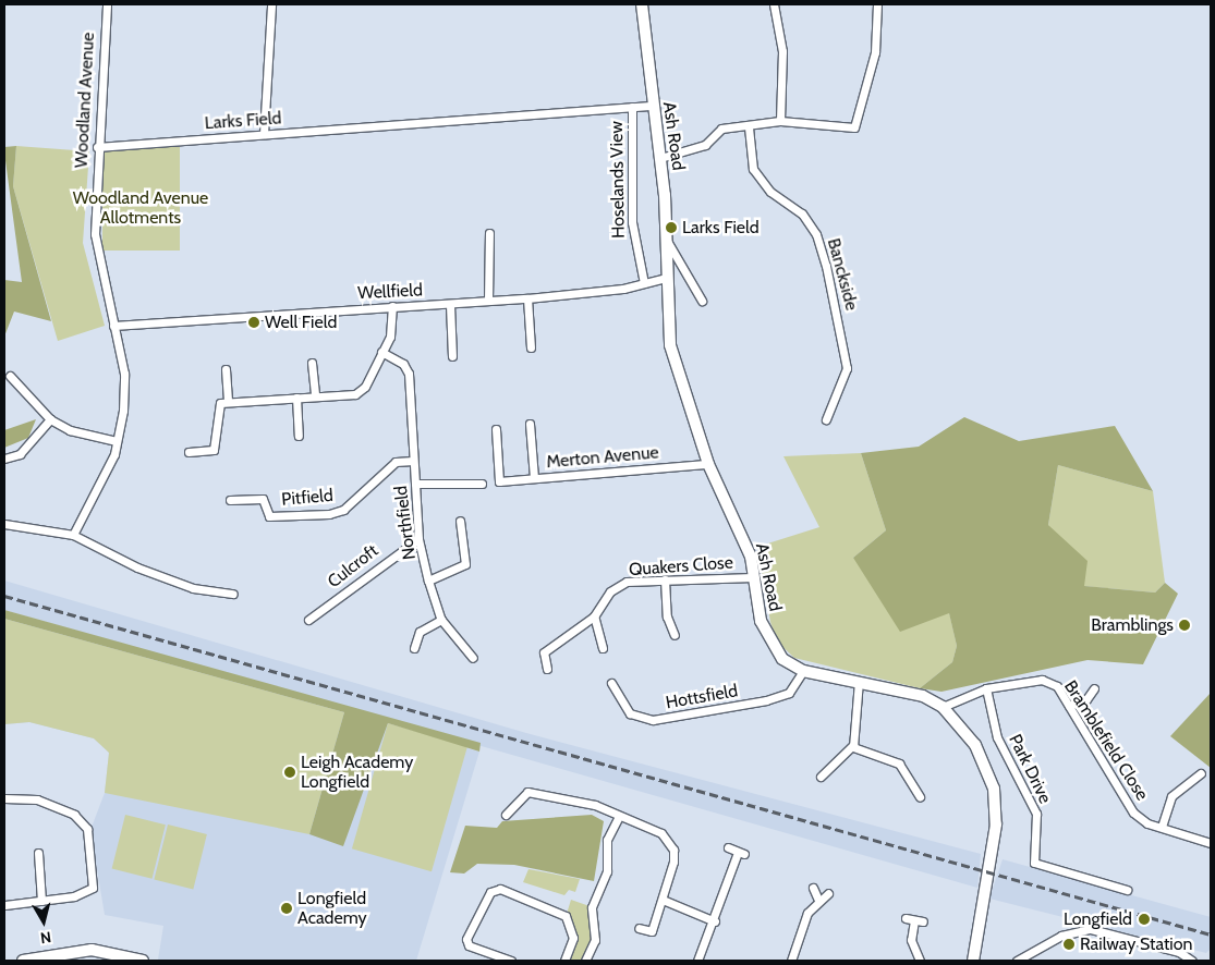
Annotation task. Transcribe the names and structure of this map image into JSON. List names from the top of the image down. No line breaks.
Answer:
{"streets":{"street":["Woodland Avenue","Larks Field","Ash Road","Hoselands View","Banckside","Wellfield","Merton Avenue","Pitfield","Northfield","Culcroft","Quakers Close","Hottsfield","Bramblefield Close","Park Drive"]},"crossings":[["Woodland Avenue","Larks Field"],["Woodland Avenue","Wellfield"],["Larks Field","Ash Road"],["Larks Field","Hoselands View"],["Ash Road","Wellfield"],["Ash Road","Merton Avenue"],["Ash Road","Quakers Close"],["Ash Road","Hottsfield"],["Ash Road","Bramblefield Close"],["Hoselands View","Wellfield"],["Pitfield","Northfield"],["Northfield","Culcroft"],["Bramblefield Close","Park Drive"]],"parks":["Woodland Avenue Allotments"],"places":["Larks Field","Well Field","Bramblings","Leigh Academy Longfield","Longfield Academy","Longfield","Railway Station"],"north":"bottom"}
